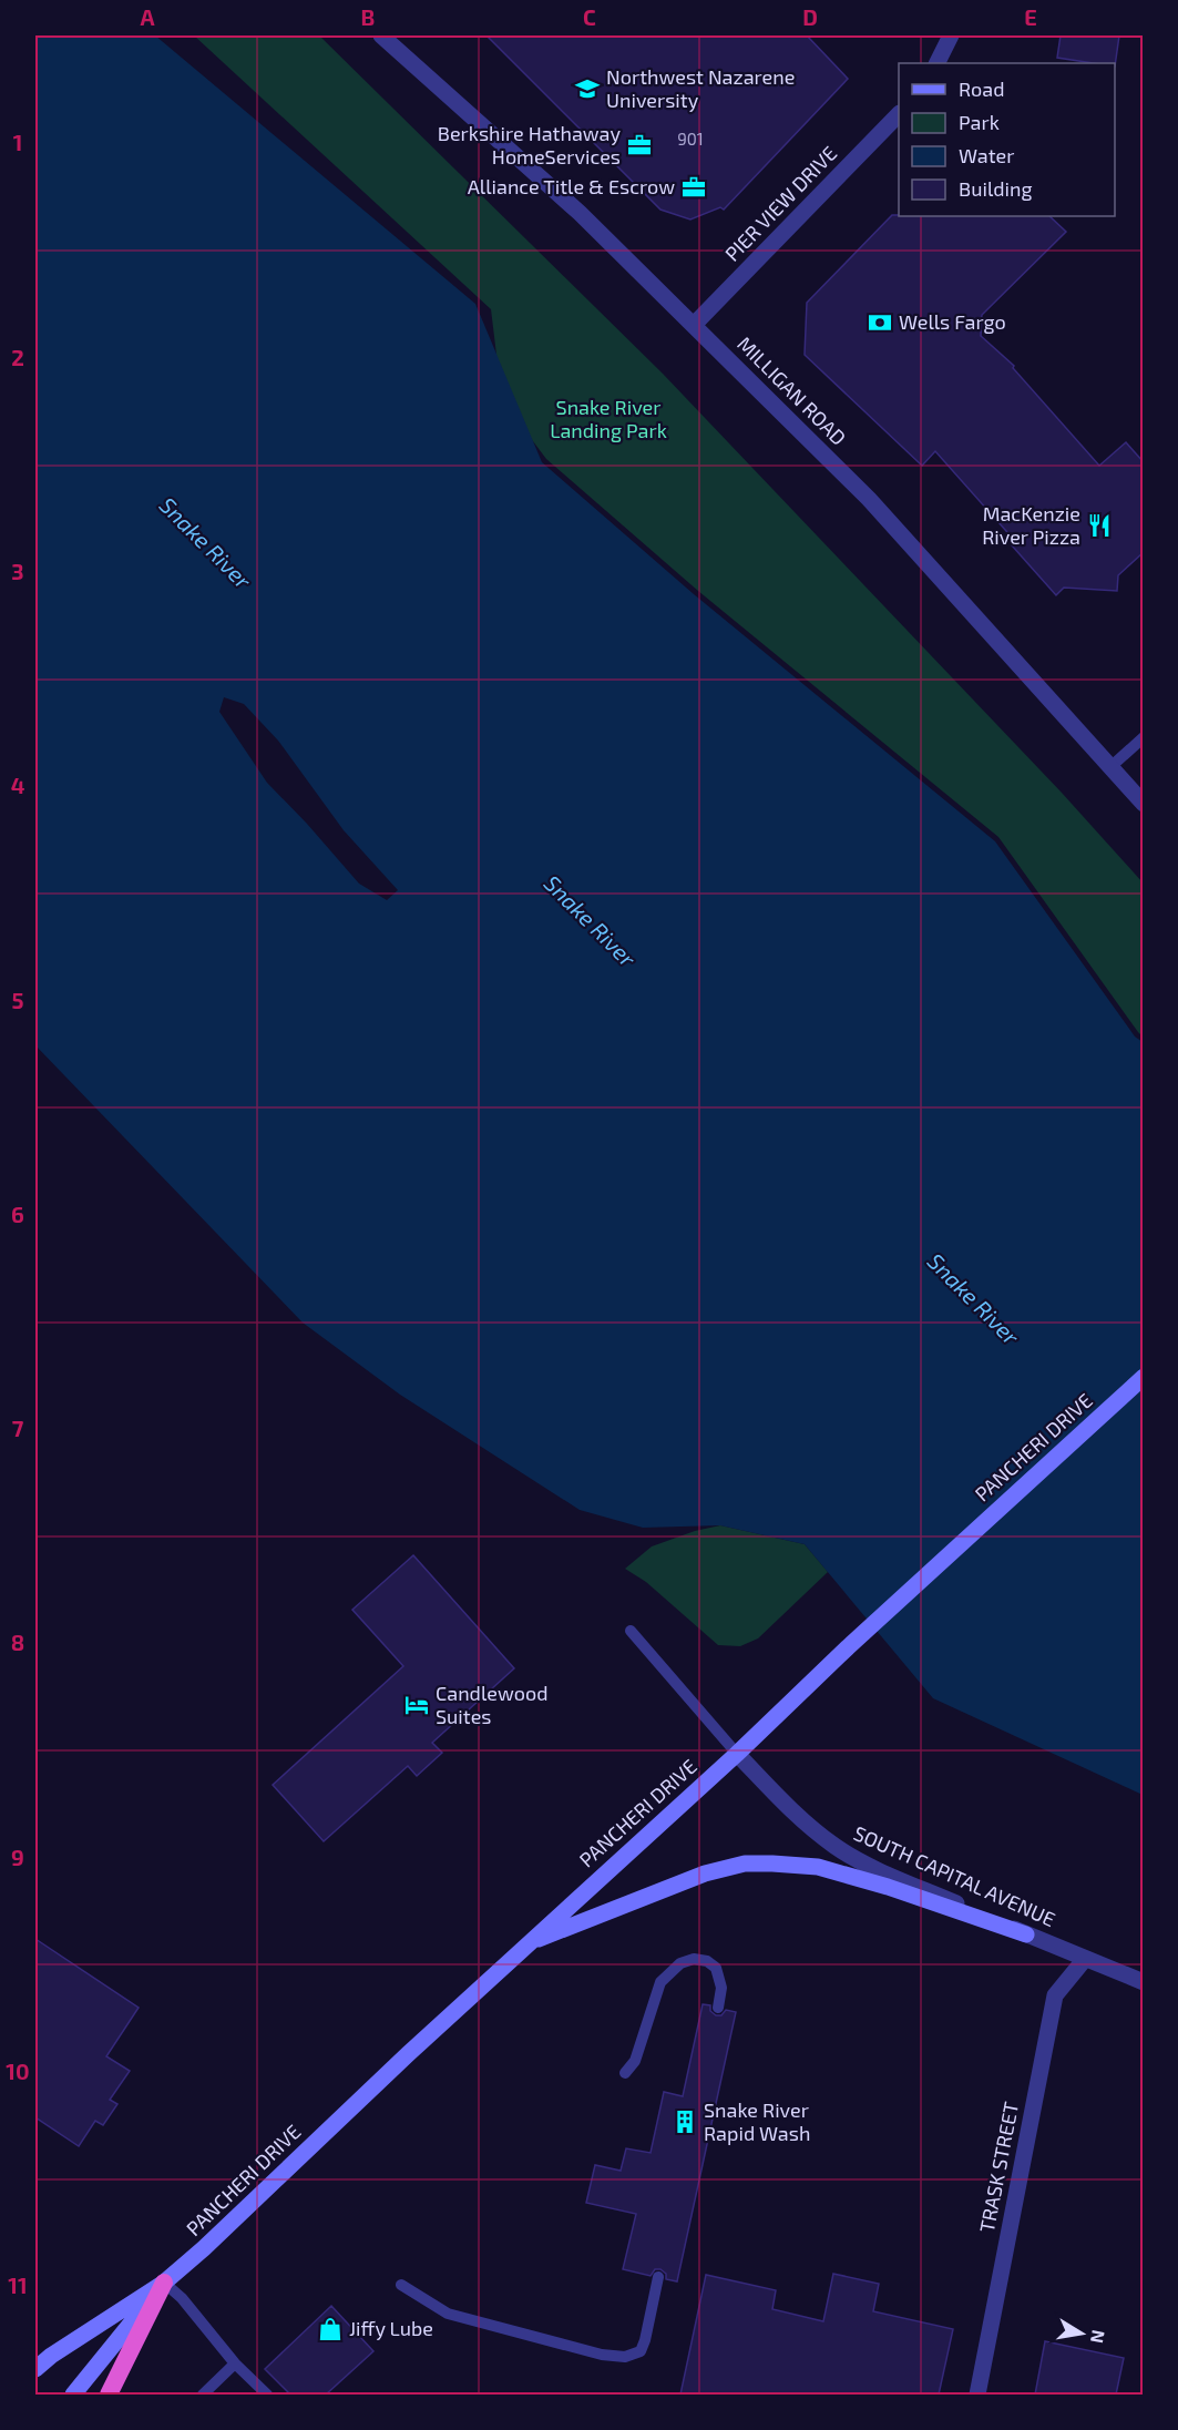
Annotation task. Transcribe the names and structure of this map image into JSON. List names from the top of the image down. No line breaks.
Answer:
{"streets":{"main road":["PANCHERI DRIVE"],"street":["PIER VIEW DRIVE","MILLIGAN ROAD","SOUTH CAPITAL AVENUE","TRASK STREET"]},"crossings":[["PIER VIEW DRIVE","MILLIGAN ROAD"],["PANCHERI DRIVE","SOUTH CAPITAL AVENUE"],["SOUTH CAPITAL AVENUE","TRASK STREET"]],"water":["Snake River"],"parks":["Snake River Landing Park"],"places":{"school or university":["Northwest Nazarene University"],"office":["Berkshire Hathaway HomeServices","Alliance Title & Escrow"],"bank":["Wells Fargo"],"restaurant":["MacKenzie River Pizza"],"hotel":["Candlewood Suites"],"building":["Snake River Rapid Wash"],"shop":["Jiffy Lube"]},"house_numbers":["901"],"legend":["Road","Park","Water","Building"],"north":"right","grid":{"columns":["A","B","C","D","E"],"rows":["1","2","3","4","5","6","7","8","9","10","11"]}}
